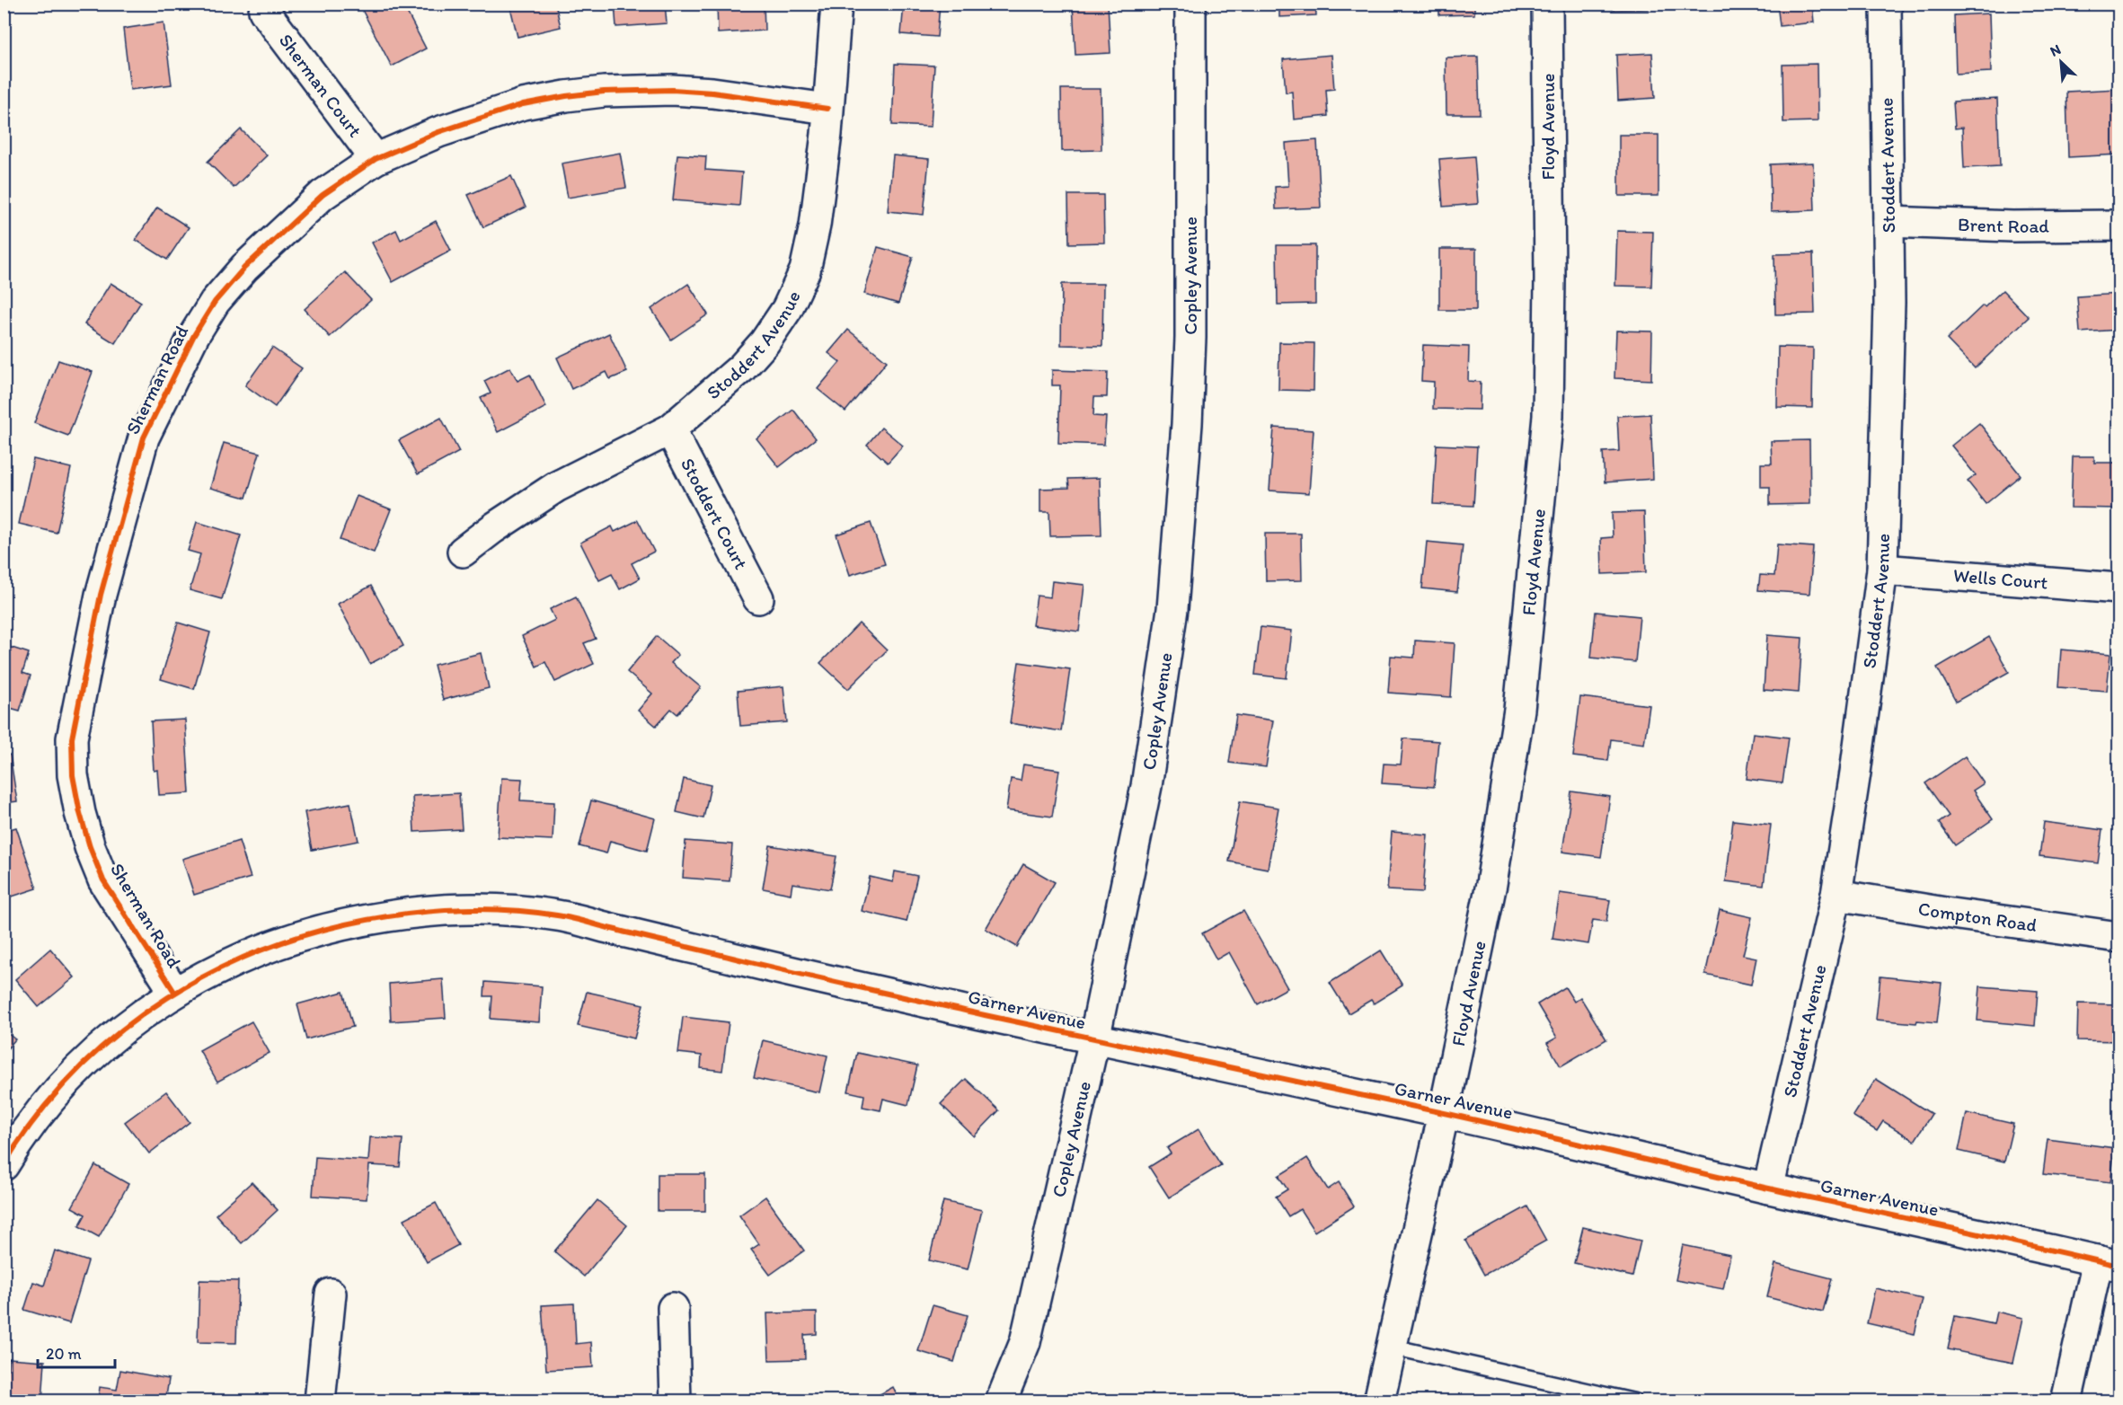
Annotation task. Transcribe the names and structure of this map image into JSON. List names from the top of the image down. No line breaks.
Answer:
{"streets":{"street":["Sherman Court","Floyd Avenue","Stoddert Avenue","Brent Road","Copley Avenue","Sherman Road","Stoddert Court","Wells Court","Compton Road","Garner Avenue"]},"crossings":[["Sherman Court","Sherman Road"],["Floyd Avenue","Garner Avenue"],["Stoddert Avenue","Brent Road"],["Stoddert Avenue","Sherman Road"],["Stoddert Avenue","Stoddert Court"],["Stoddert Avenue","Wells Court"],["Stoddert Avenue","Compton Road"],["Stoddert Avenue","Garner Avenue"],["Copley Avenue","Garner Avenue"],["Sherman Road","Garner Avenue"]],"scale_bar":"20 m","north":"top left"}
